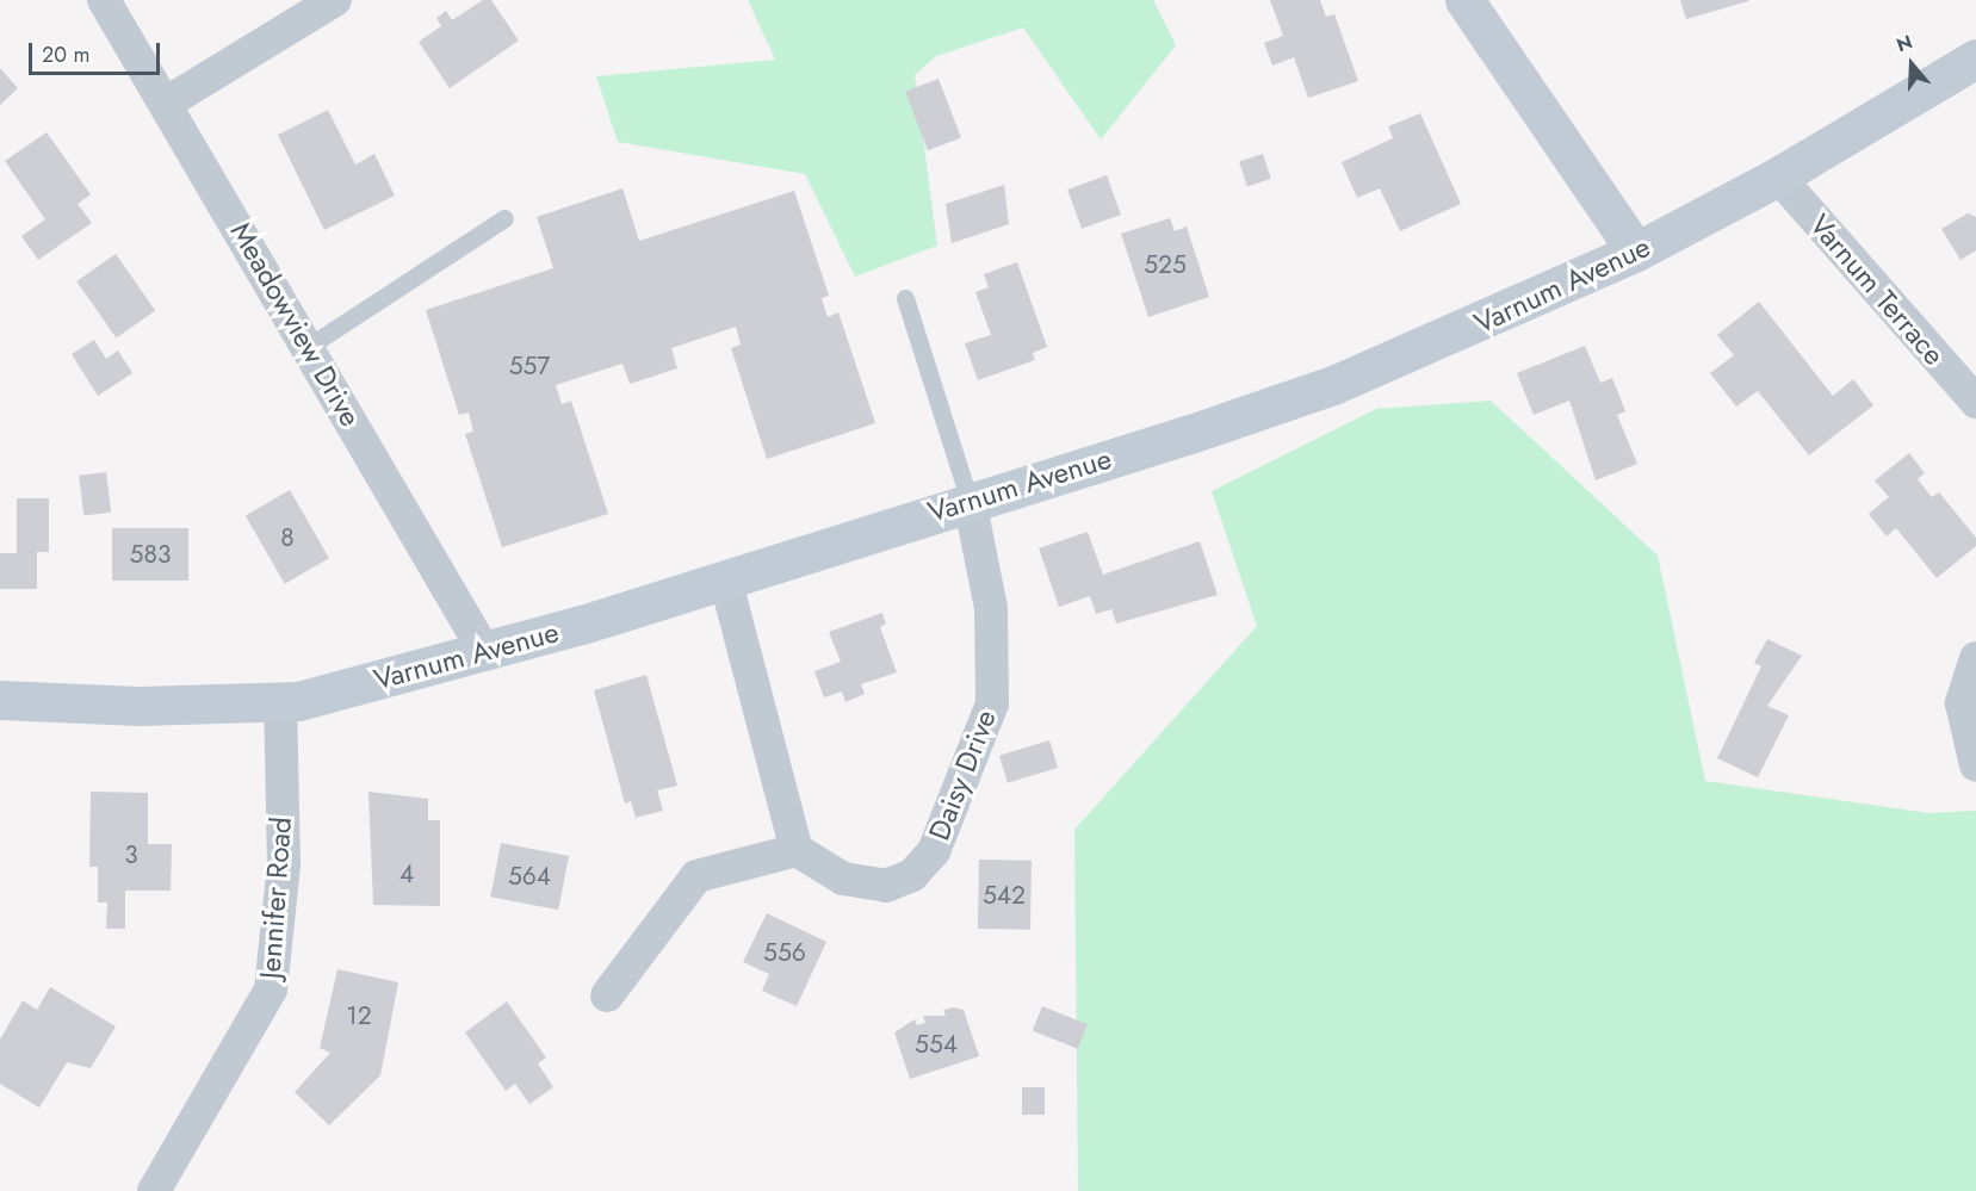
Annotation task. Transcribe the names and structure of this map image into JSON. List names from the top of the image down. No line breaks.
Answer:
{"streets":{"main road":["Varnum Avenue"],"street":["Varnum Terrace","Meadowview Drive","Daisy Drive","Jennifer Road"]},"crossings":[["Varnum Avenue","Varnum Terrace"],["Varnum Avenue","Meadowview Drive"],["Varnum Avenue","Daisy Drive"],["Varnum Avenue","Jennifer Road"]],"house_numbers":["525","557","8","583","3","4","564","542","556","12","554"],"scale_bar":"20 m","north":"top"}
